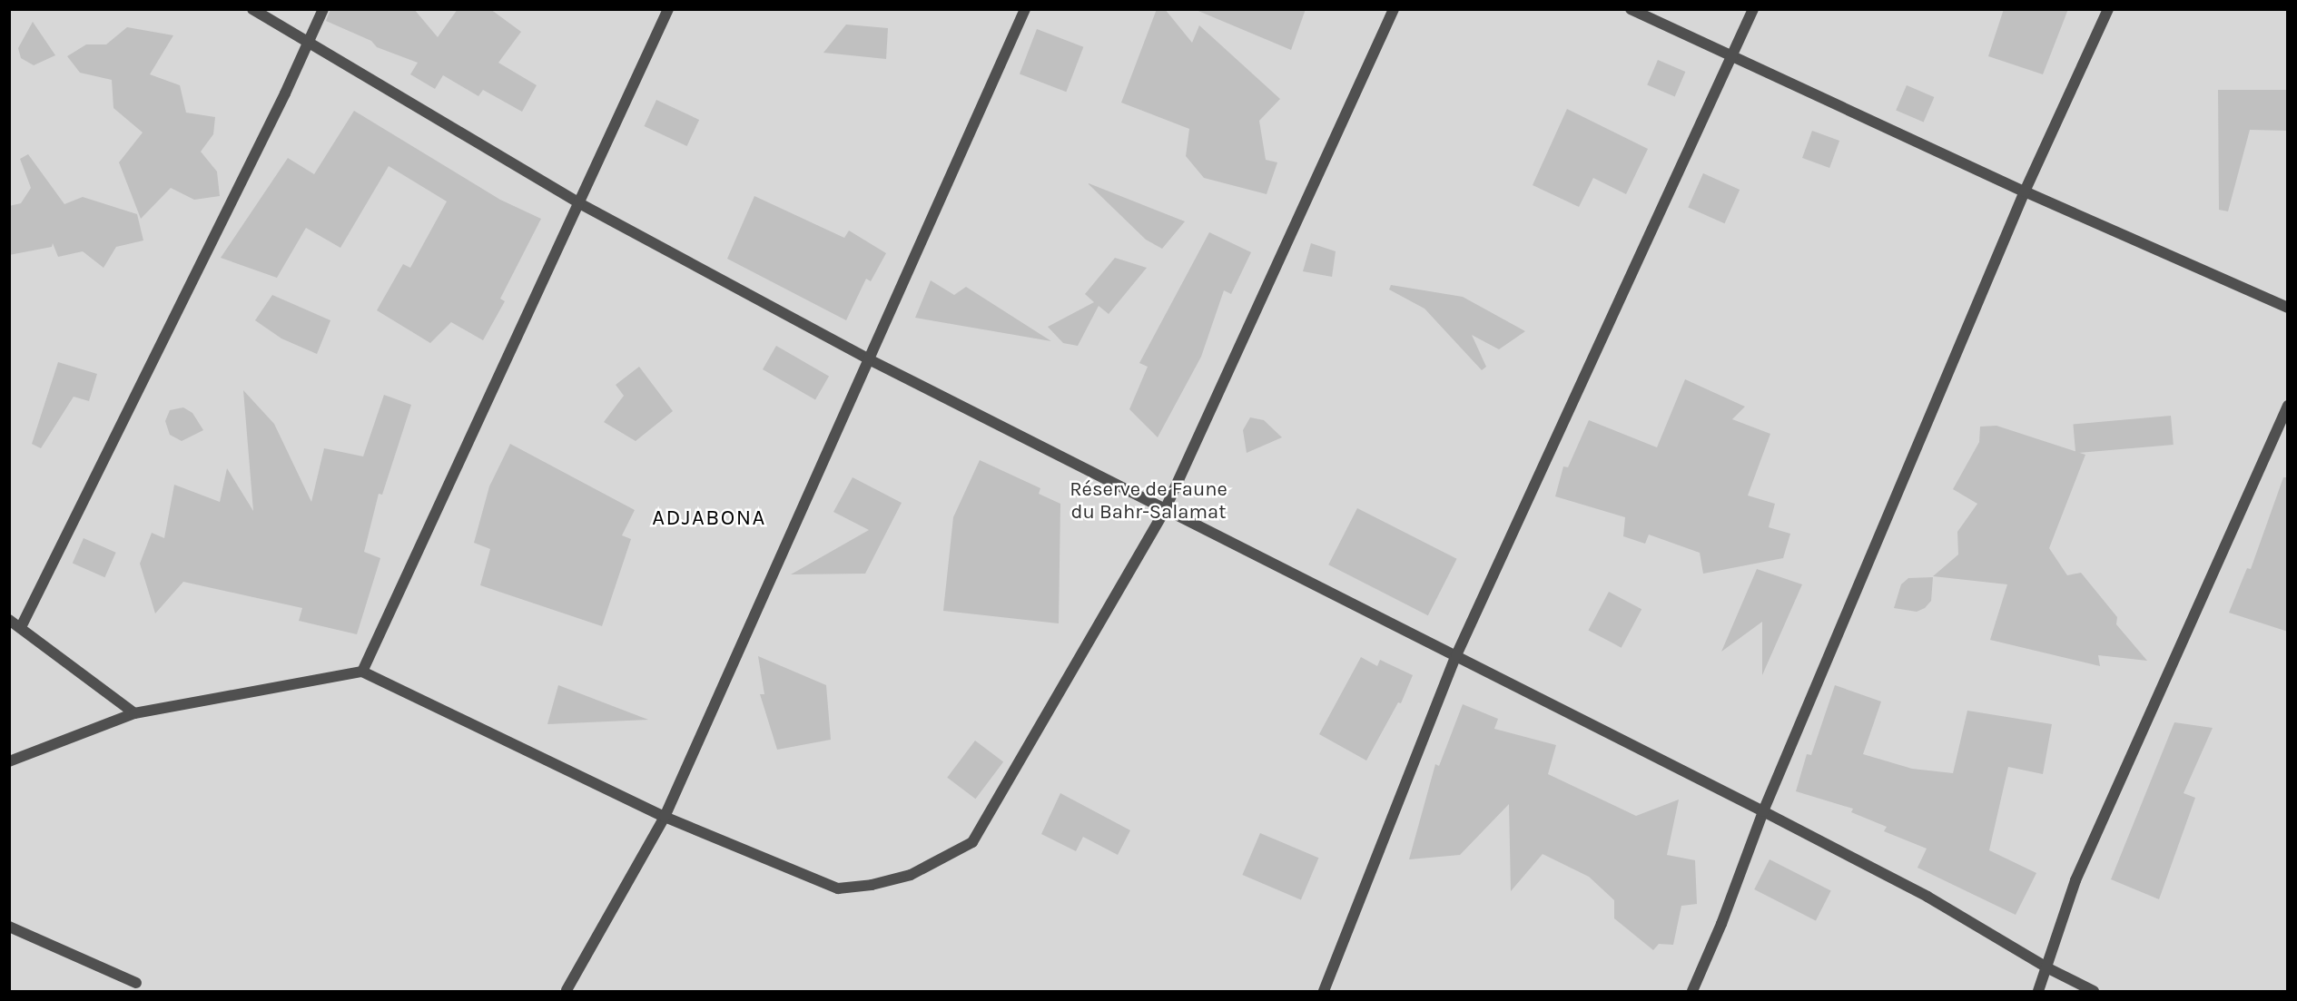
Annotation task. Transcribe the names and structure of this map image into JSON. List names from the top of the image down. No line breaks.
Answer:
{"districts":["ADJABONA"],"parks":["Réserve de Faune du Bahr-Salamat"]}
